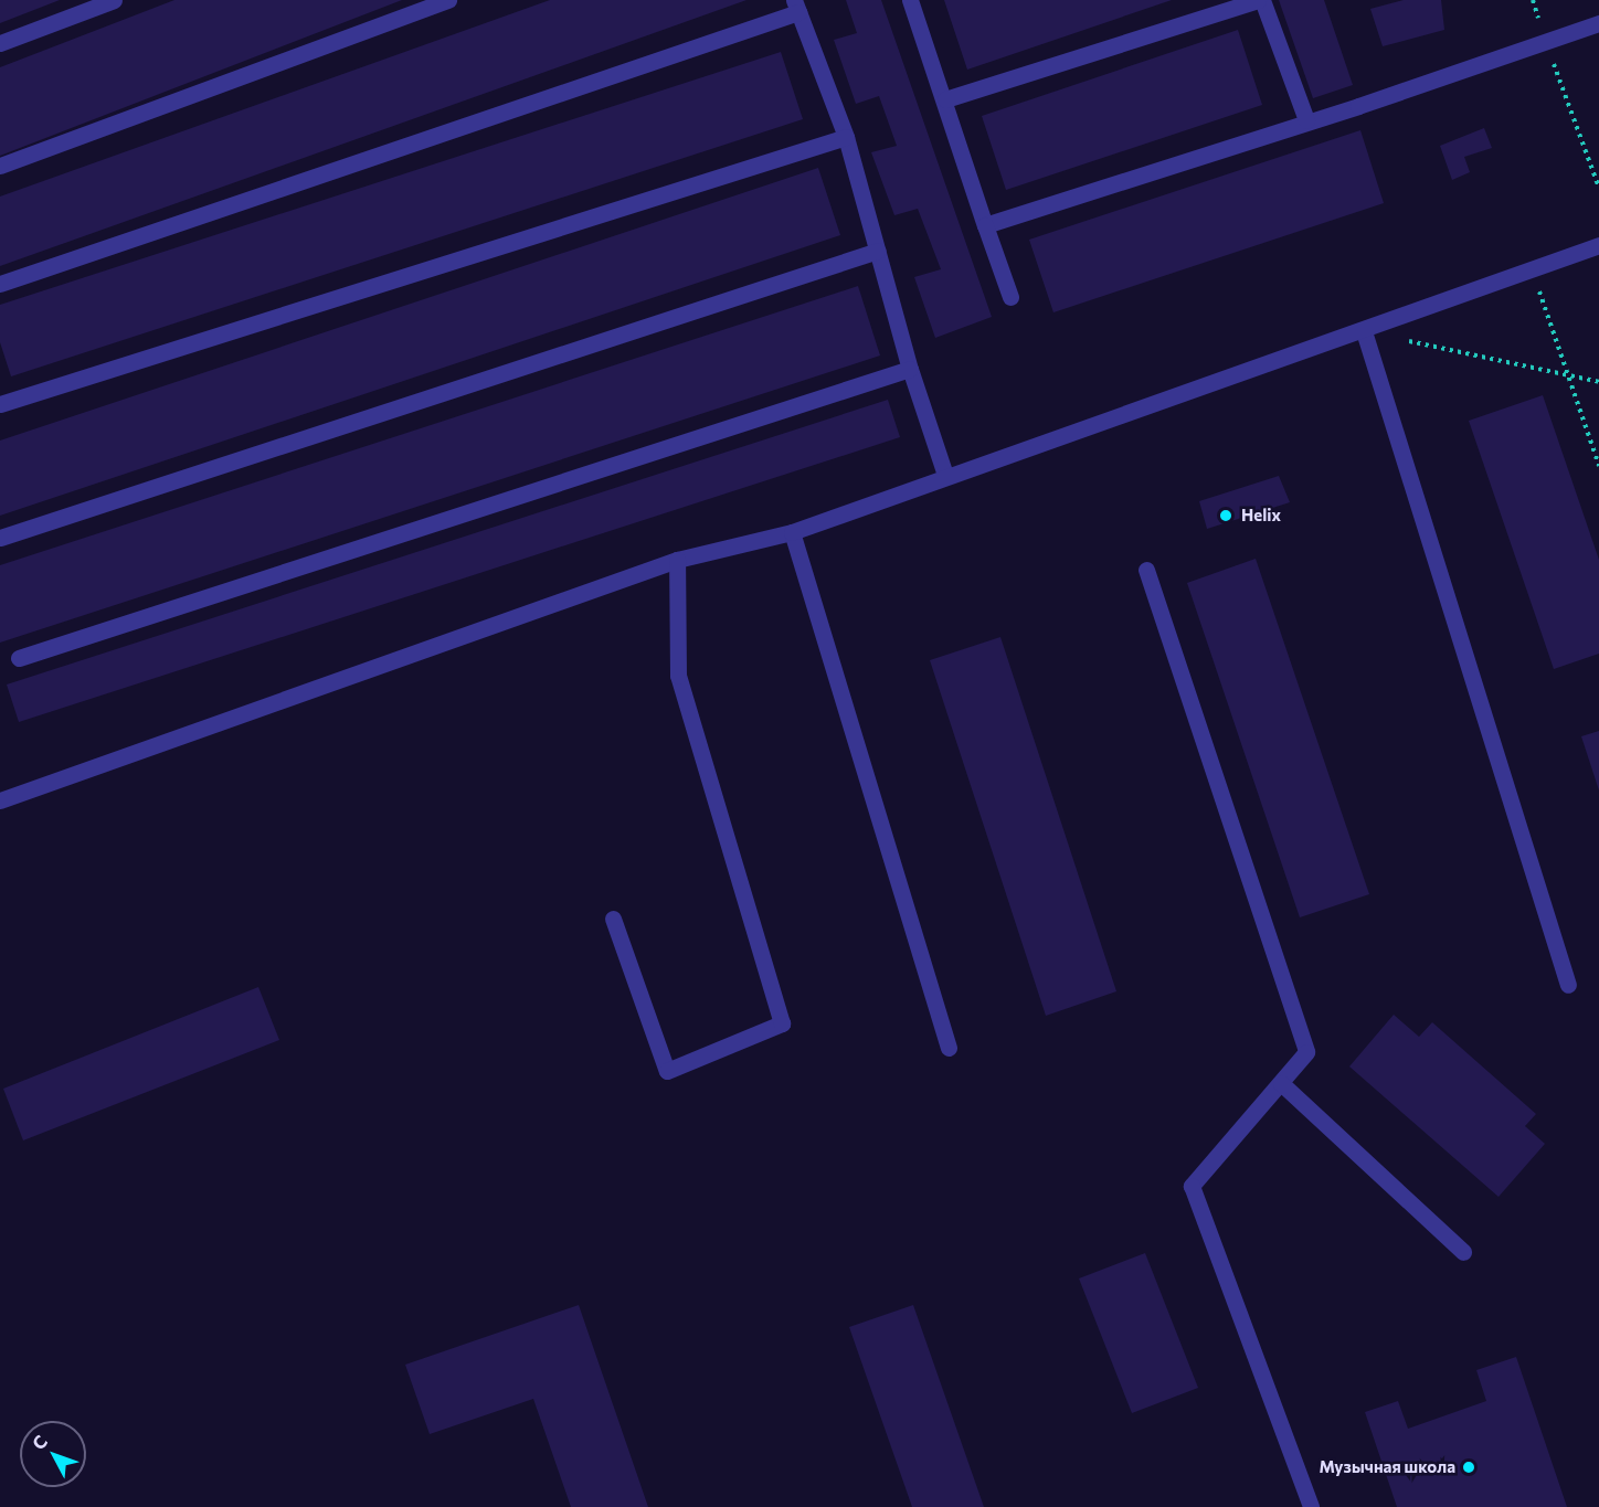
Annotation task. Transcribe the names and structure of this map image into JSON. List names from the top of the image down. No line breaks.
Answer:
{"places":["Helix","Музычная школа"],"north":"top left"}
